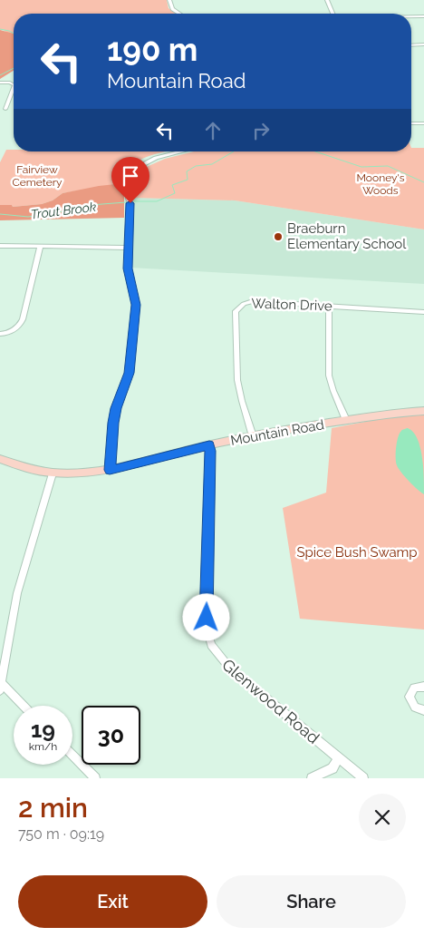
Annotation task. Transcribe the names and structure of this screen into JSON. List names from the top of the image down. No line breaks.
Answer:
{"streets":{"main road":["Mountain Road"],"street":["Walton Drive","Glenwood Road"]},"crossings":[["Walton Drive","Mountain Road"],["Mountain Road","Glenwood Road"]],"water":["Trout Brook"],"parks":["Fairview Cemetery","Mooney's Woods","Spice Bush Swamp"],"places":["Braeburn Elementary School"],"page":{"turn":["190 m","Mountain Road"],"speed":"19 km/h","limit":"30","heading":["2 min","750 m · 09:19"],"buttons":["Exit","Share"]}}
